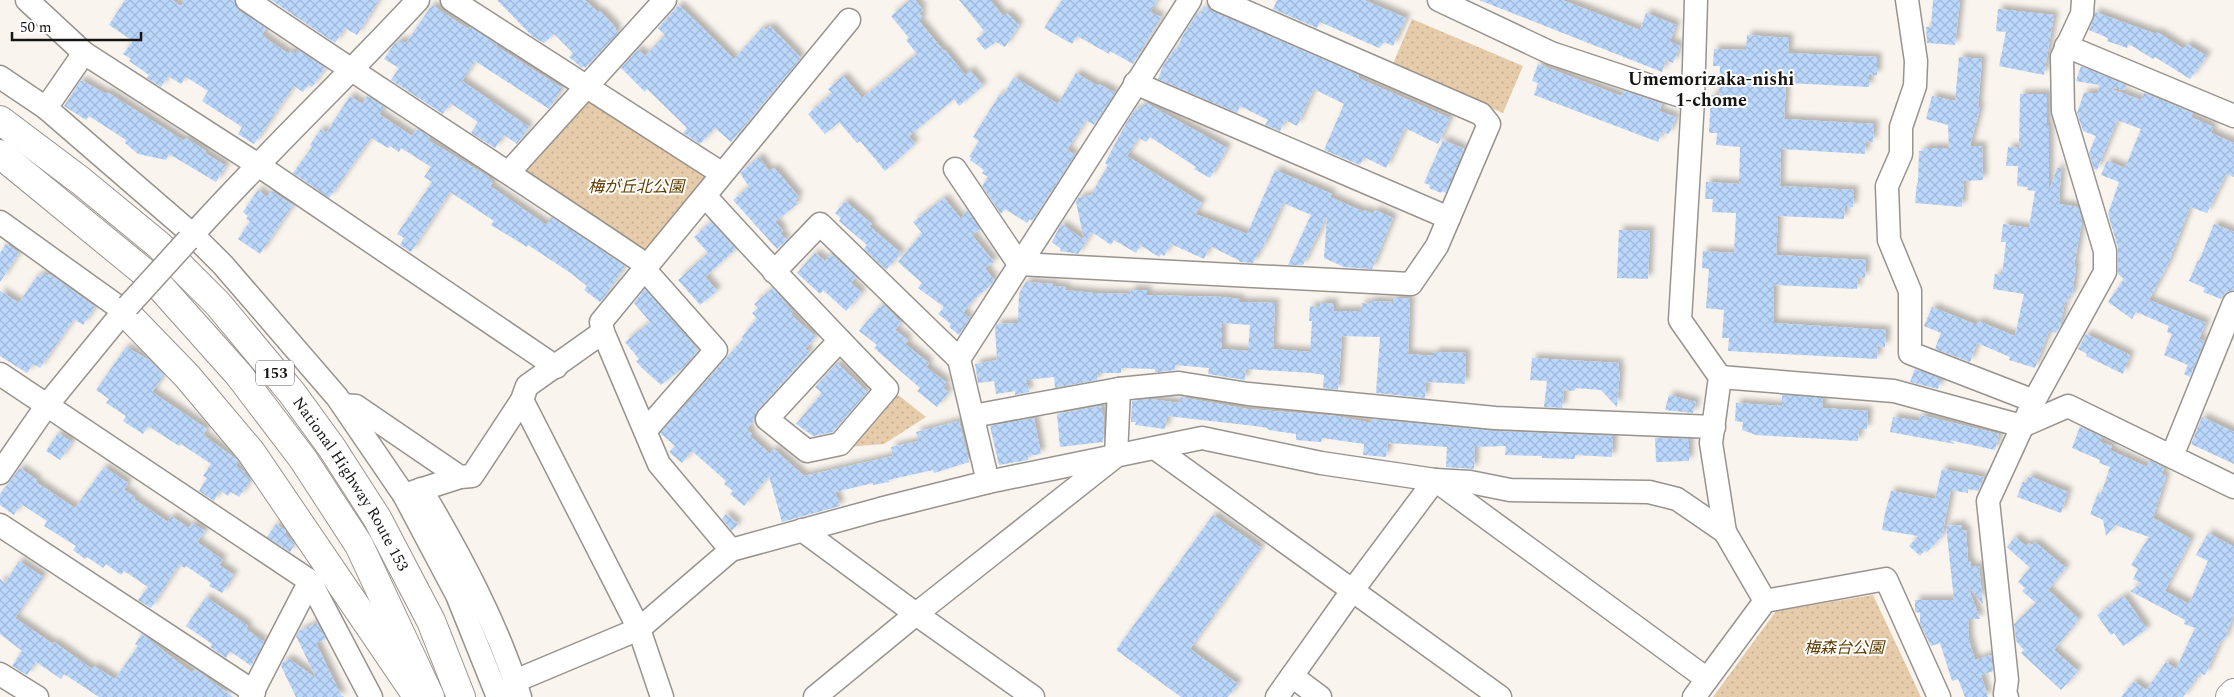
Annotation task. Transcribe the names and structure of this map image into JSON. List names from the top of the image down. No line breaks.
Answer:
{"streets":{"main road":["153","National Highway Route 153"]},"districts":["Umemorizaka-nishi 1-chome"],"parks":["梅が丘北公園","梅森台公園"],"scale_bar":"50 m"}
